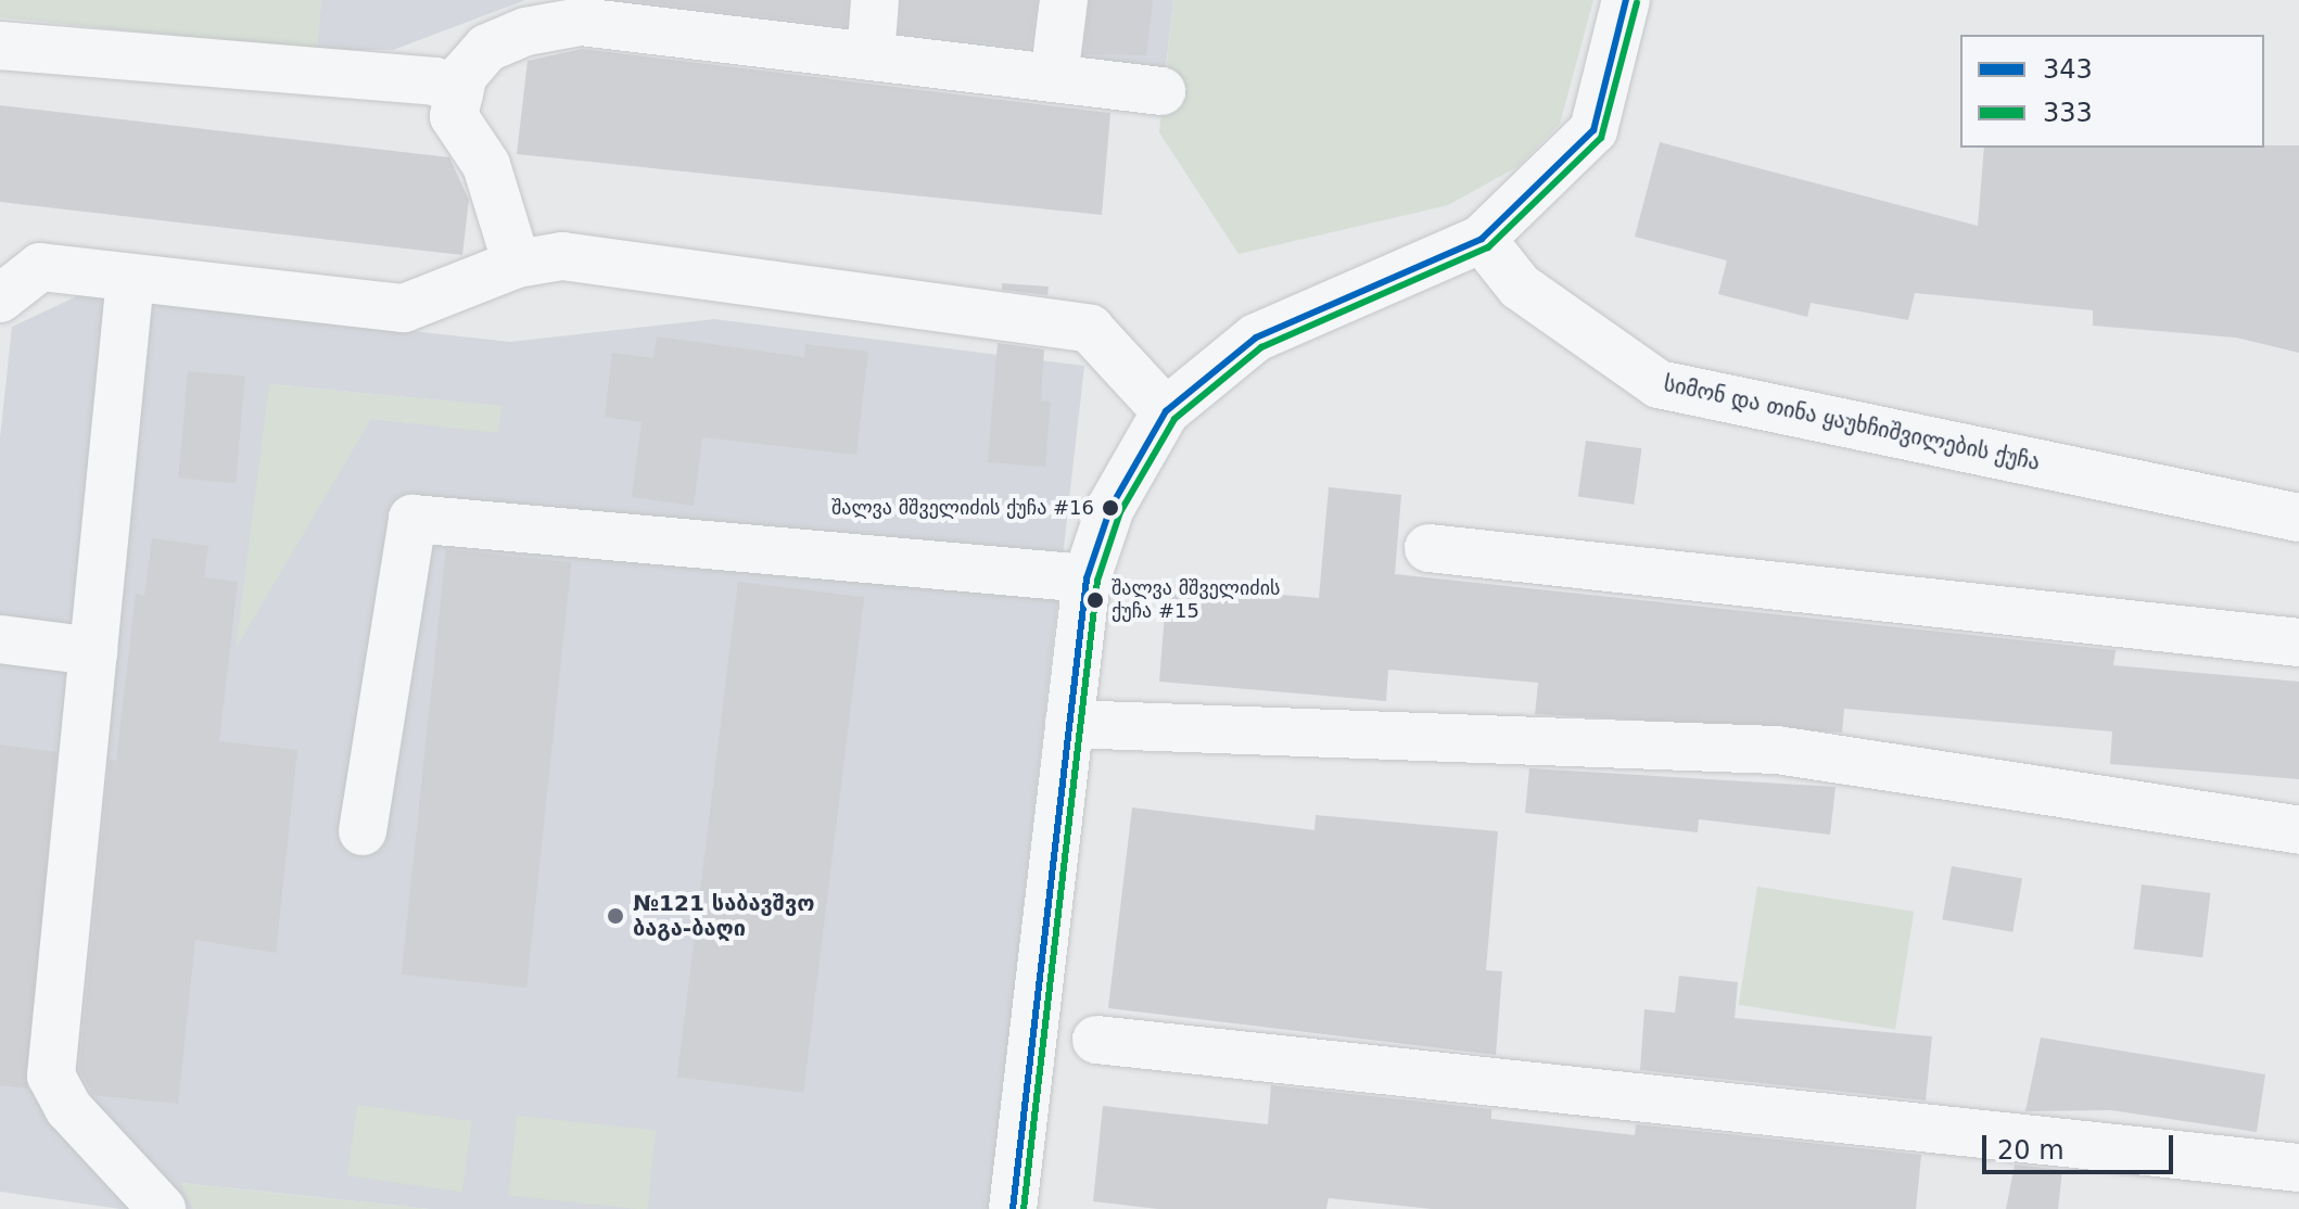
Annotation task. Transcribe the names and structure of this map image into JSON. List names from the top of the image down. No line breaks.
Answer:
{"streets":{"street":["სიმონ და თინა ყაუხჩიშვილების ქუჩა"]},"places":["შალვა მშველიძის ქუჩა #16","შალვა მშველიძის ქუჩა #15","№121 საბავშვო ბაგა-ბაღი"],"lines":["transit line 343","transit line 333"],"legend":["343","333"],"scale_bar":"20 m"}
